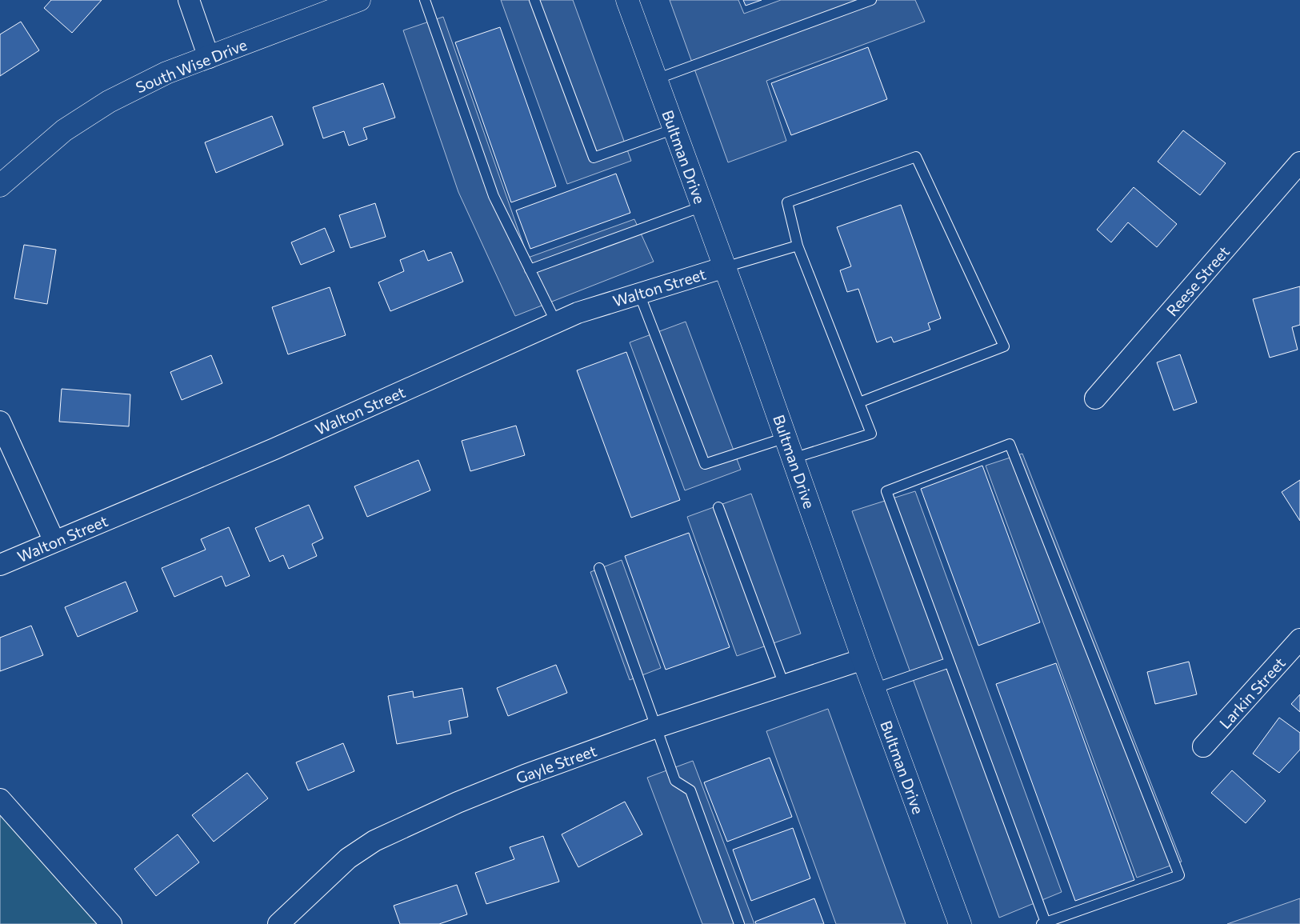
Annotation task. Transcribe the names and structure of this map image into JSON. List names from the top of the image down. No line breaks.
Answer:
{"streets":{"main road":["South Wise Drive","Bultman Drive"],"street":["Reese Street","Walton Street","Larkin Street","Gayle Street"]},"crossings":[["Bultman Drive","Walton Street"],["Bultman Drive","Gayle Street"]]}
